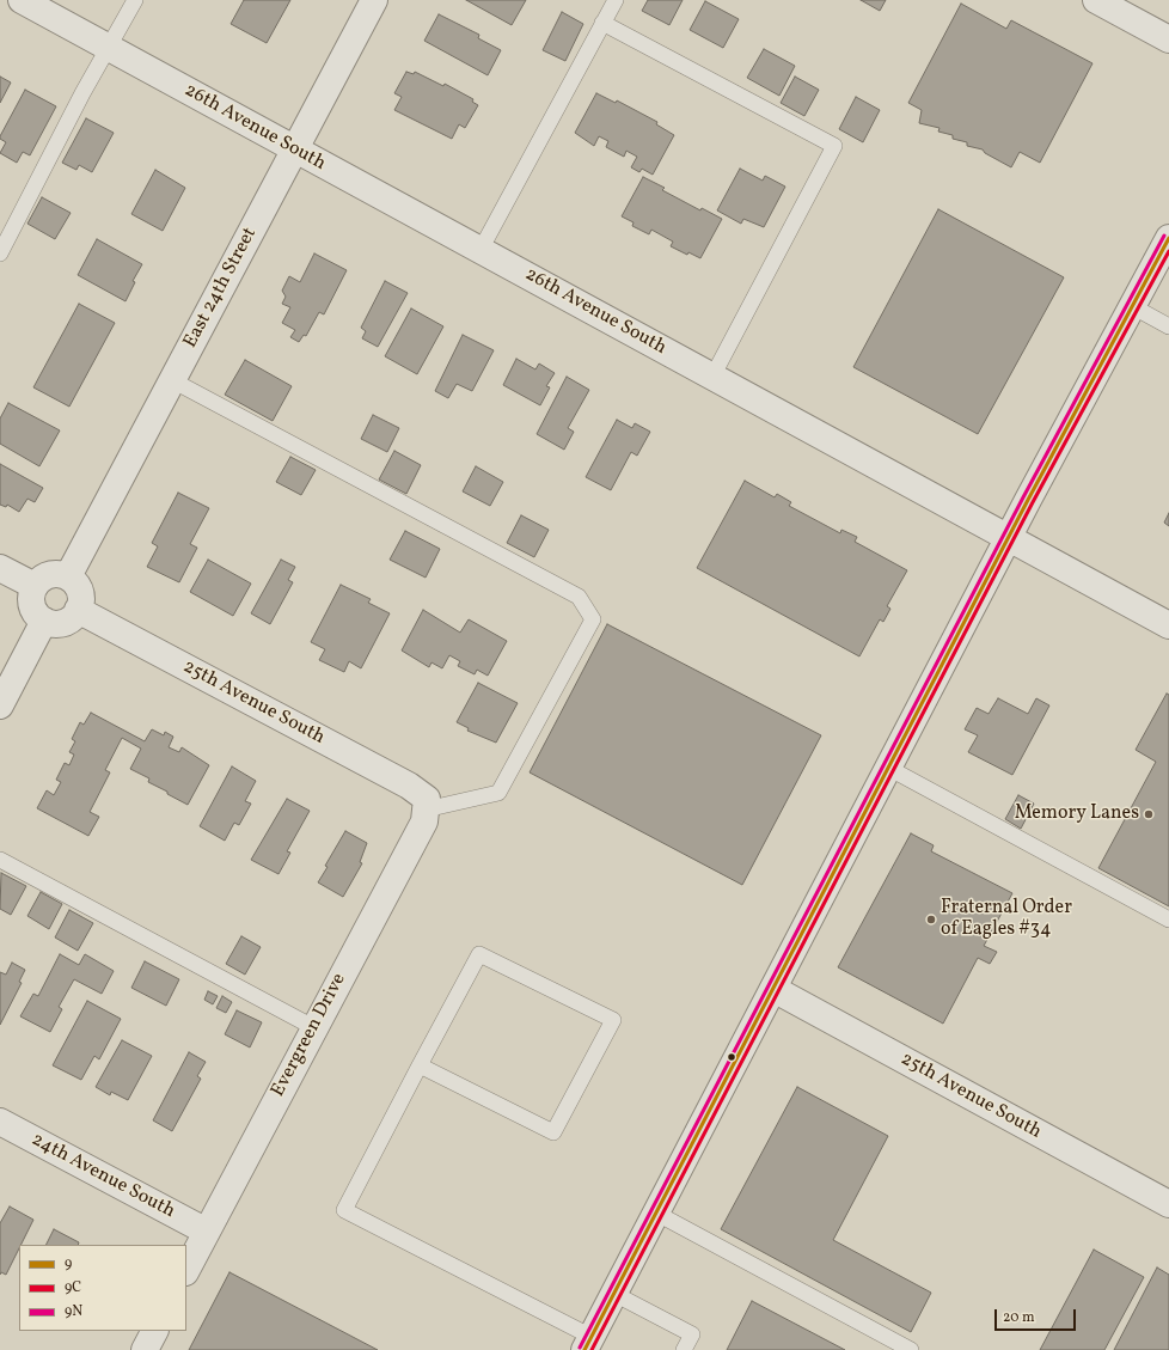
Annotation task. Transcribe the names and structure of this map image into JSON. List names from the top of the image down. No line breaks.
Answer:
{"streets":{"street":["26th Avenue South","East 24th Street","25th Avenue South","Evergreen Drive","24th Avenue South"]},"crossings":[["26th Avenue South","East 24th Street"],["East 24th Street","25th Avenue South"],["25th Avenue South","Evergreen Drive"],["Evergreen Drive","24th Avenue South"]],"places":["Memory Lanes","Fraternal Order of Eagles #34"],"lines":["transit line 9N","transit line 9","transit line 9C"],"legend":["9","9C","9N"],"scale_bar":"20 m"}
